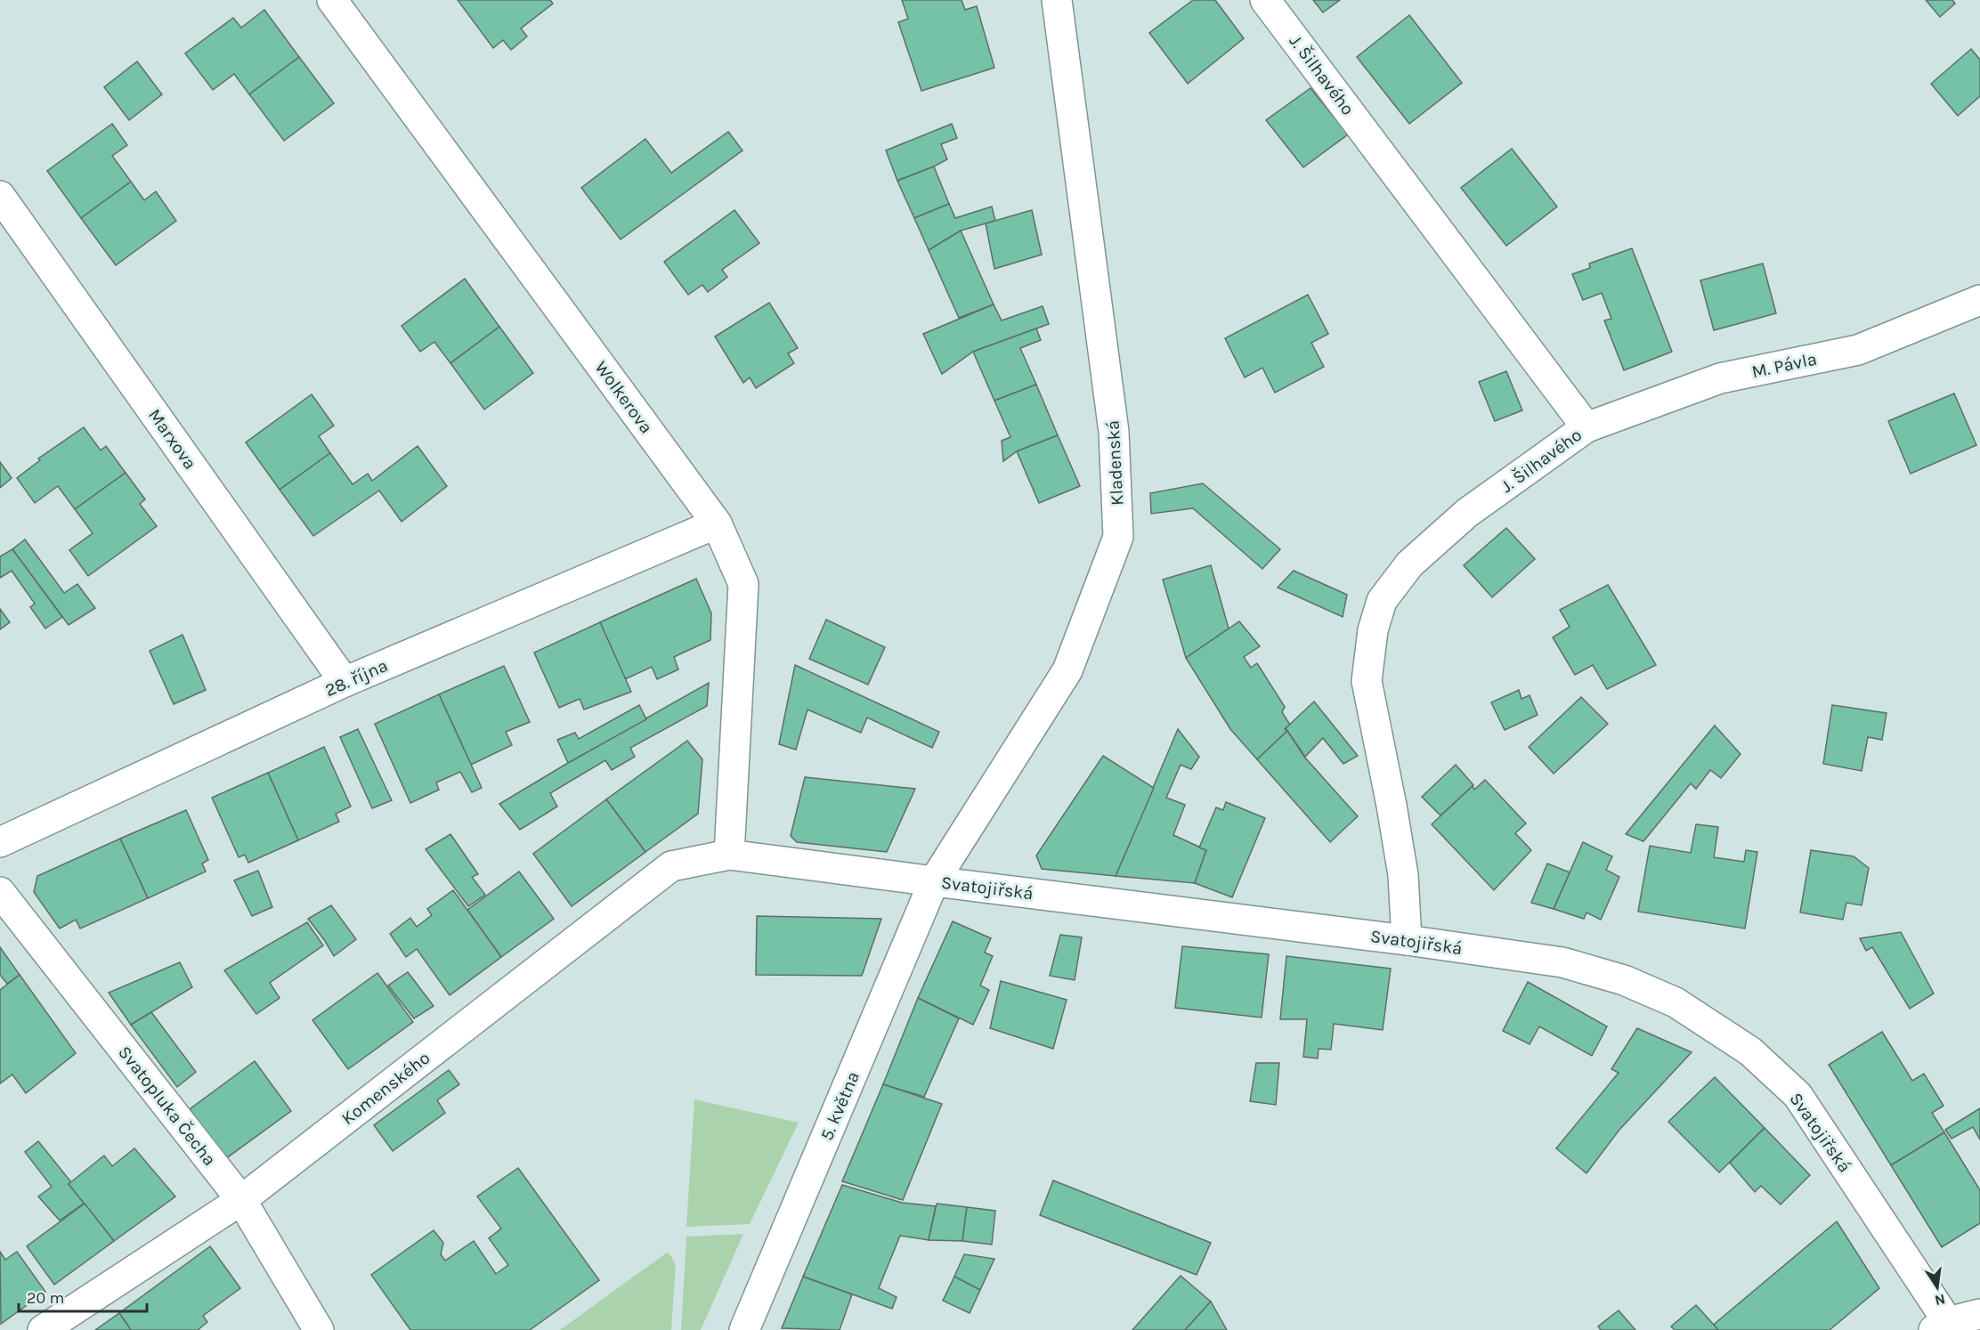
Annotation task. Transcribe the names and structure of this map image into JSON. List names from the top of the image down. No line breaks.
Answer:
{"streets":{"street":["J. Šilhavého","M. Pávla","Wolkerova","Marxova","Kladenská","28. října","Svatojiřská","Komenského","Svatopluka Čecha","5. května"]},"crossings":[["J. Šilhavého","M. Pávla"],["J. Šilhavého","Svatojiřská"],["Wolkerova","28. října"],["Wolkerova","Svatojiřská"],["Wolkerova","Komenského"],["Marxova","28. října"],["Kladenská","Svatojiřská"],["Kladenská","5. května"],["Svatojiřská","Komenského"],["Svatojiřská","5. května"],["Komenského","Svatopluka Čecha"]],"scale_bar":"20 m","north":"bottom"}
